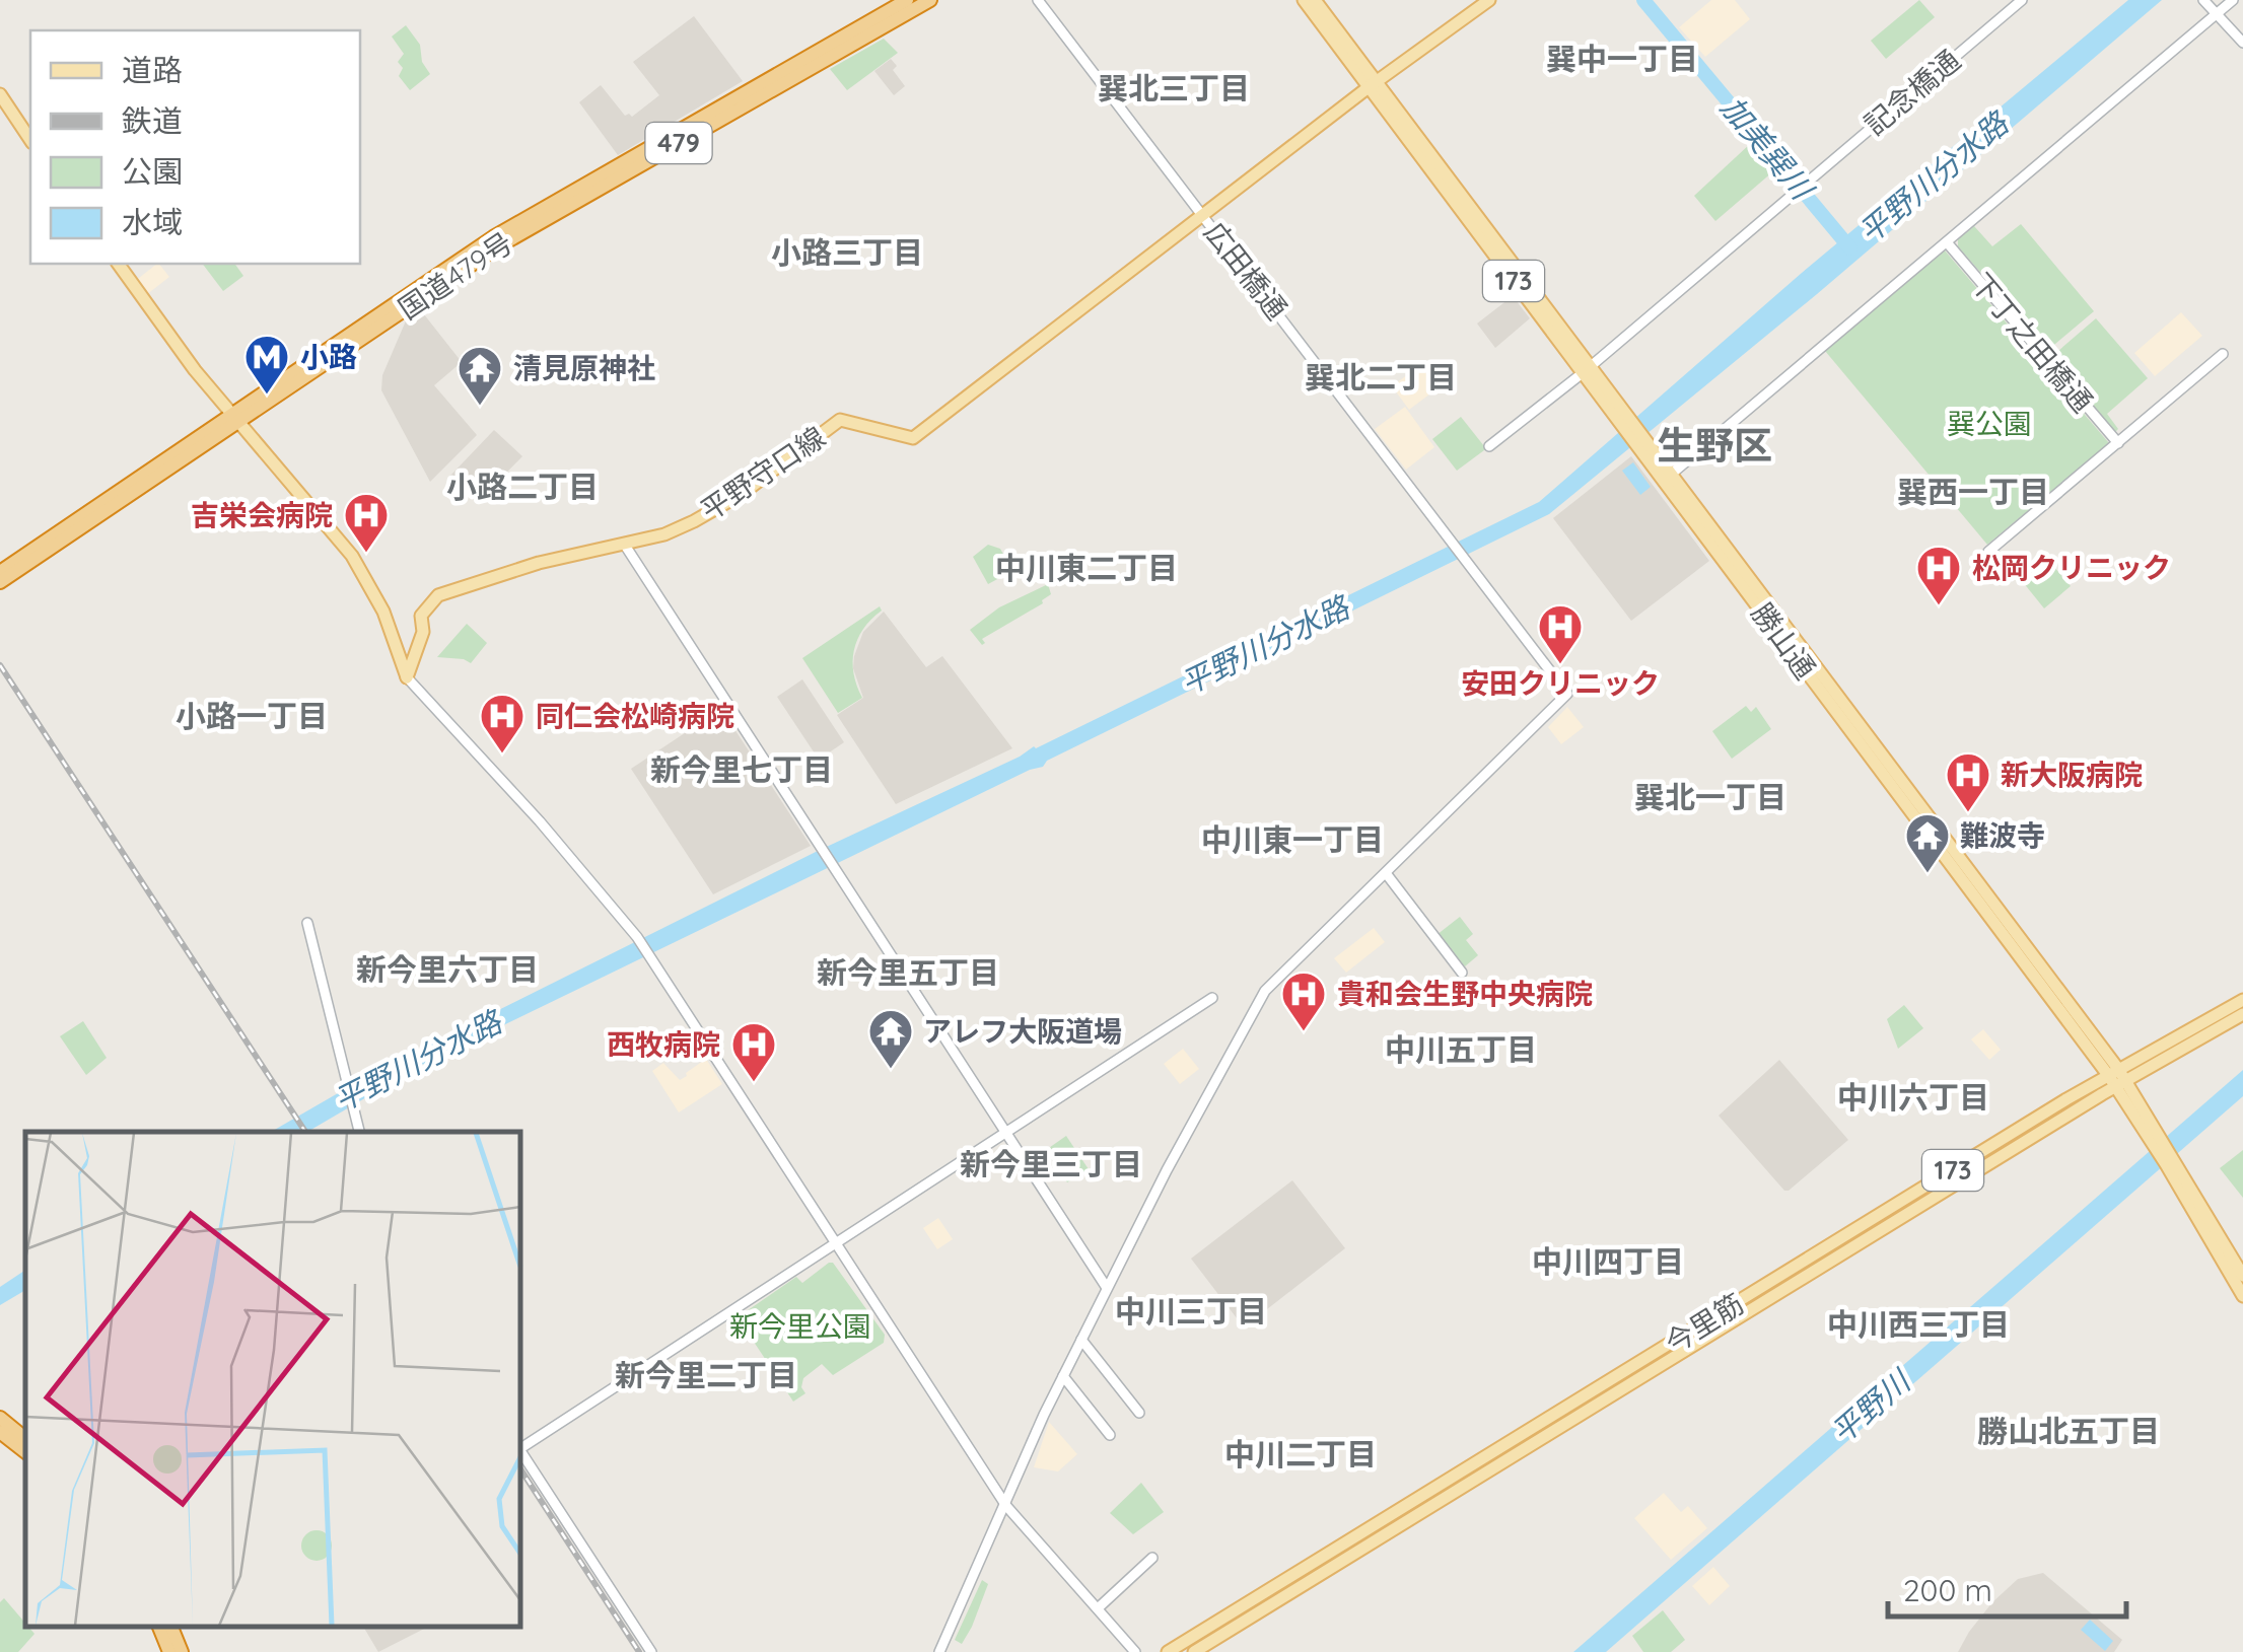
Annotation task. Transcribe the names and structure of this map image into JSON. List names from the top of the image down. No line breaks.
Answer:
{"streets":{"highway":["479","国道479号"],"main road":["173","平野守口線","勝山通","今里筋"],"street":["記念橋通","広田橋通","下丁之田橋通"]},"crossings":[["記念橋通","勝山通"],["広田橋通","平野守口線"],["平野守口線","勝山通"],["勝山通","今里筋"]],"districts":["巽中一丁目","巽北三丁目","小路三丁目","巽北二丁目","生野区","小路二丁目","巽西一丁目","中川東二丁目","小路一丁目","新今里七丁目","巽北一丁目","中川東一丁目","新今里六丁目","新今里五丁目","中川五丁目","中川六丁目","新今里三丁目","中川四丁目","中川三丁目","中川西三丁目","新今里二丁目","勝山北五丁目","中川二丁目"],"water":["加美巽川","平野川分水路","平野川"],"parks":["巽公園","新今里公園"],"places":{"metro station":["小路"],"temple":["清見原神社","難波寺","アレフ大阪道場"],"hospital":["吉栄会病院","松岡クリニック","安田クリニック","同仁会松崎病院","新大阪病院","貴和会生野中央病院","西牧病院"]},"legend":["道路","鉄道","公園","水域"],"scale_bar":"200 m"}
